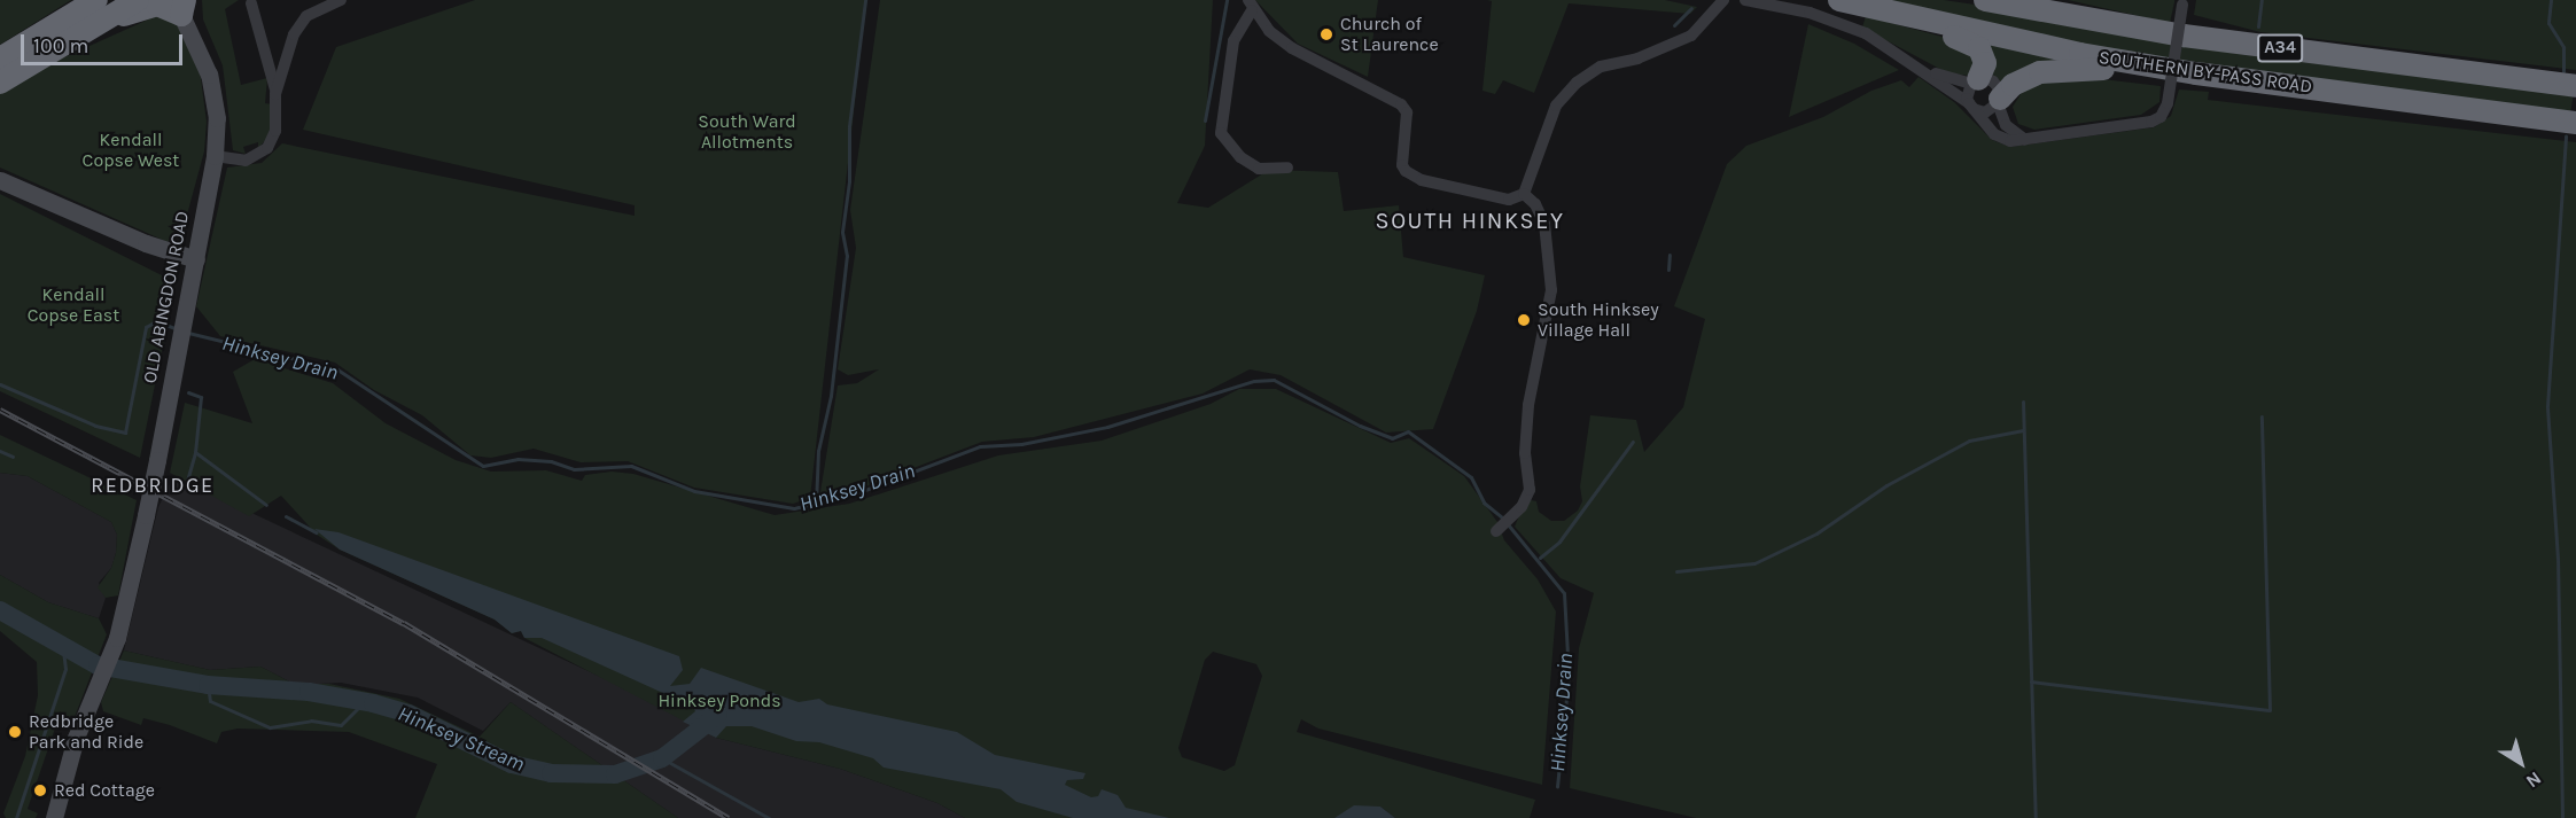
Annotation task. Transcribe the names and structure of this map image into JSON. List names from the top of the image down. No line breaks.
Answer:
{"streets":{"highway":["A34","SOUTHERN BY-PASS ROAD"],"street":["OLD ABINGDON ROAD"]},"districts":["SOUTH HINKSEY","REDBRIDGE"],"water":["Hinksey Drain","Hinksey Stream"],"parks":["South Ward Allotments","Kendall Copse West","Kendall Copse East","Hinksey Ponds"],"places":["Church of St Laurence","South Hinksey Village Hall","Redbridge Park and Ride","Red Cottage"],"scale_bar":"100 m","north":"bottom right"}
